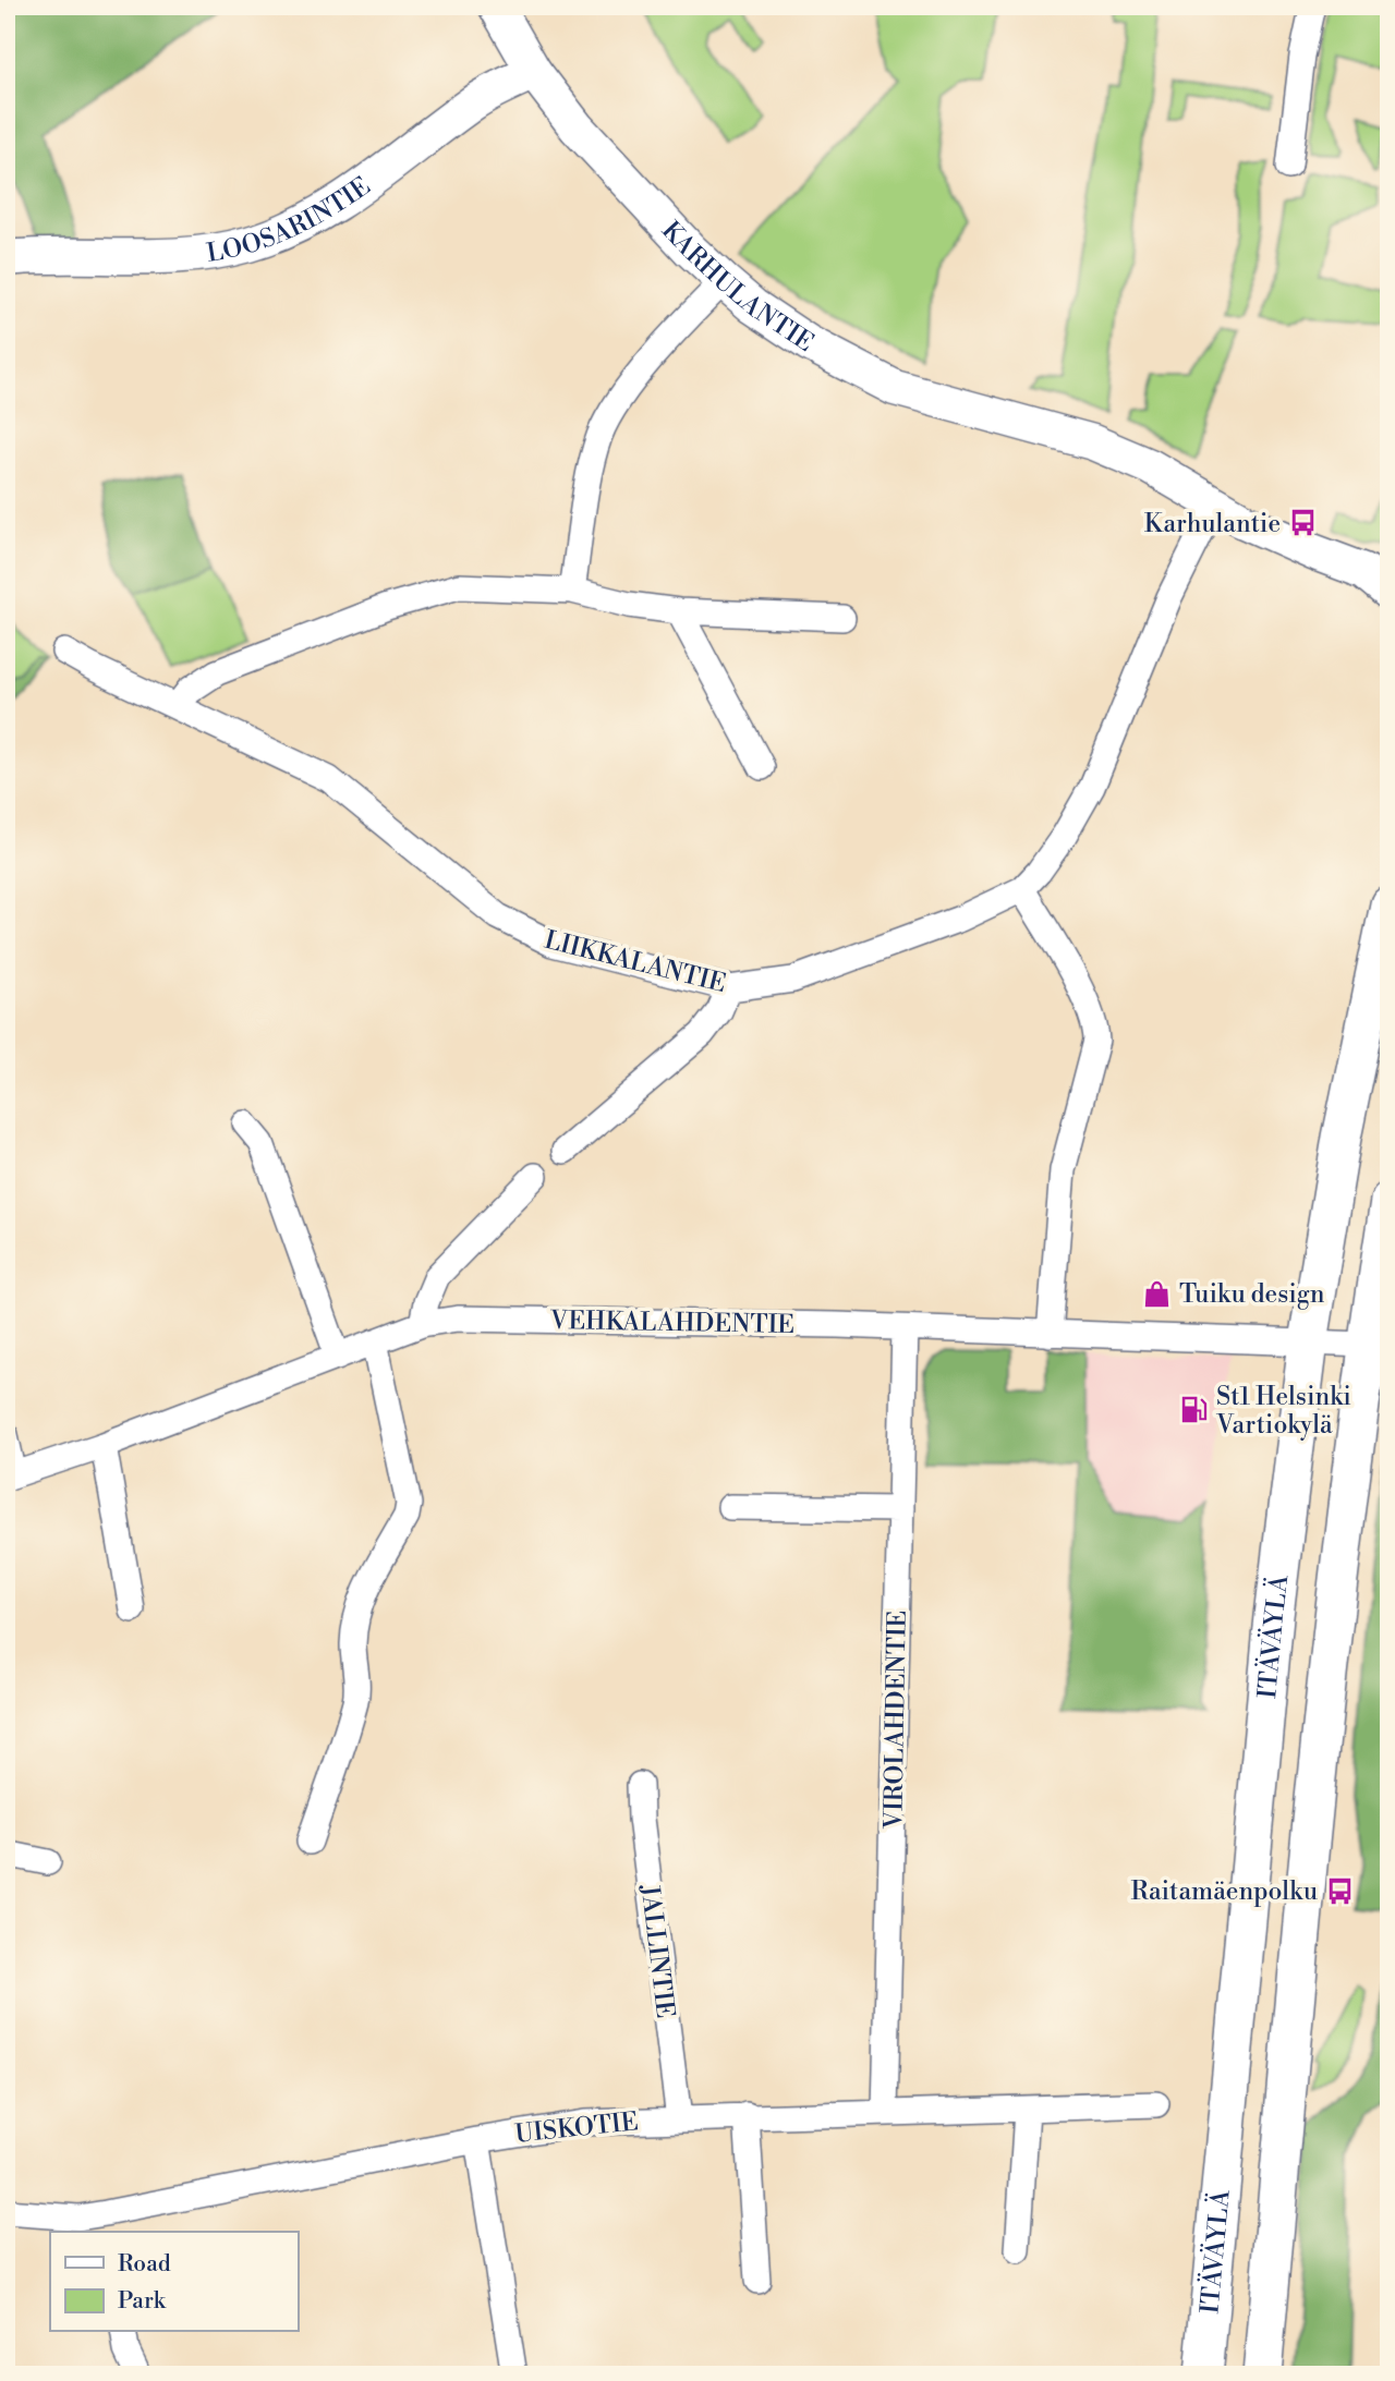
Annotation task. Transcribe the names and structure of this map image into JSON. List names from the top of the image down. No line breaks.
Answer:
{"streets":{"main road":["LOOSARINTIE","KARHULANTIE","ITÄVÄYLÄ"],"street":["LIIKKALANTIE","VEHKALAHDENTIE","VIROLAHDENTIE","JALLINTIE","UISKOTIE"]},"crossings":[["LOOSARINTIE","KARHULANTIE"],["KARHULANTIE","LIIKKALANTIE"],["VEHKALAHDENTIE","ITÄVÄYLÄ"],["VEHKALAHDENTIE","VIROLAHDENTIE"],["VIROLAHDENTIE","UISKOTIE"],["JALLINTIE","UISKOTIE"]],"places":{"bus stop":["Karhulantie","Raitamäenpolku"],"shop":["Tuiku design"],"fuel station":["St1 Helsinki Vartiokylä"]},"legend":["Road","Park"]}
